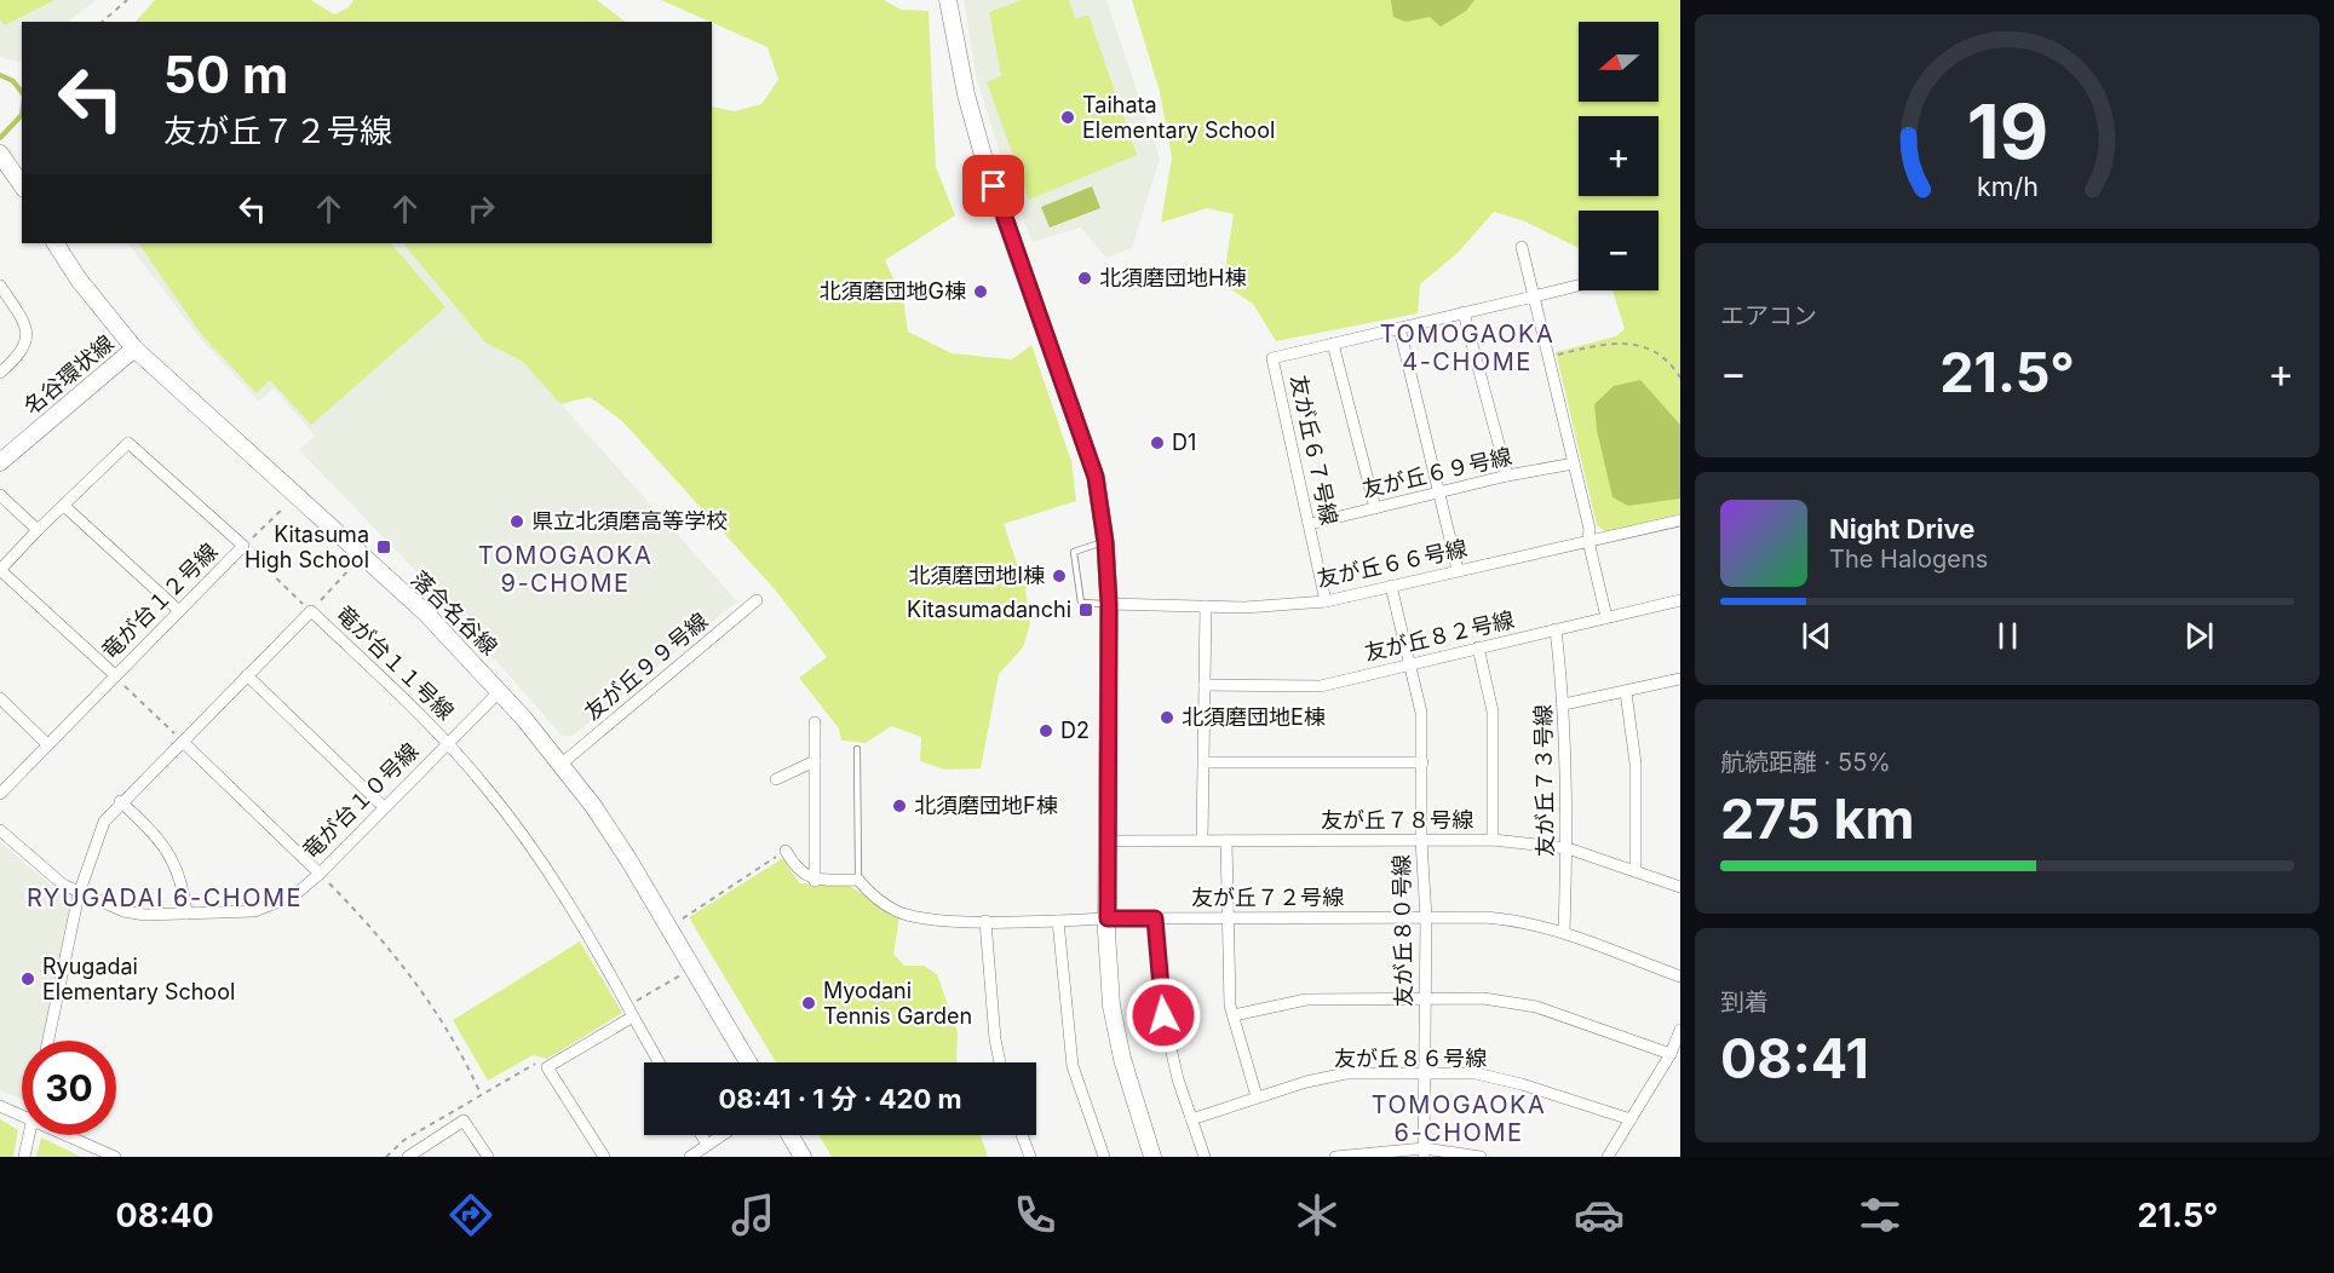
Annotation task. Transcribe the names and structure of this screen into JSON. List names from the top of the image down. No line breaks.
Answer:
{"streets":{"street":["名谷環状線","友が丘６７号線","友が丘６９号線","友が丘６６号線","竜が台１２号線","落合名谷線","友が丘８２号線","竜が台１１号線","友が丘９９号線","友が丘７３号線","竜が台１０号線","友が丘７８号線","友が丘７２号線","友が丘８０号線","友が丘８６号線"]},"crossings":[["名谷環状線","落合名谷線"],["友が丘６７号線","友が丘６９号線"],["友が丘６７号線","友が丘６６号線"],["友が丘６６号線","友が丘８０号線"],["落合名谷線","友が丘９９号線"],["落合名谷線","竜が台１０号線"],["友が丘８２号線","友が丘７３号線"],["友が丘８２号線","友が丘８０号線"],["竜が台１１号線","竜が台１０号線"],["友が丘７３号線","友が丘７８号線"],["友が丘７３号線","友が丘７２号線"],["友が丘７８号線","友が丘８０号線"],["友が丘７２号線","友が丘８０号線"],["友が丘８０号線","友が丘８６号線"]],"districts":["TOMOGAOKA 4-CHOME","TOMOGAOKA 9-CHOME","RYUGADAI 6-CHOME","TOMOGAOKA 6-CHOME"],"places":{"other":["Taihata Elementary School","北須磨団地H棟","北須磨団地G棟","D1","県立北須磨高等学校","北須磨団地I棟","北須磨団地E棟","D2","北須磨団地F棟","Ryugadai Elementary School","Myodani Tennis Garden"],"transit":["Kitasuma High School","Kitasumadanchi"]},"north":"left","page":{"map_buttons":["+","−"],"turn":["50 m","友が丘７２号線"],"tile":["エアコン",["航続距離 · 55%","275 km"],["到着","08:41"]],"heat":["−","21.5°","+"],"song":["Night Drive","The Halogens"],"limit":"30","trip":"08:41 · 1 分 · 420 m","tabs":["08:40","21.5°"],"gauge":["19","km/h"]}}
